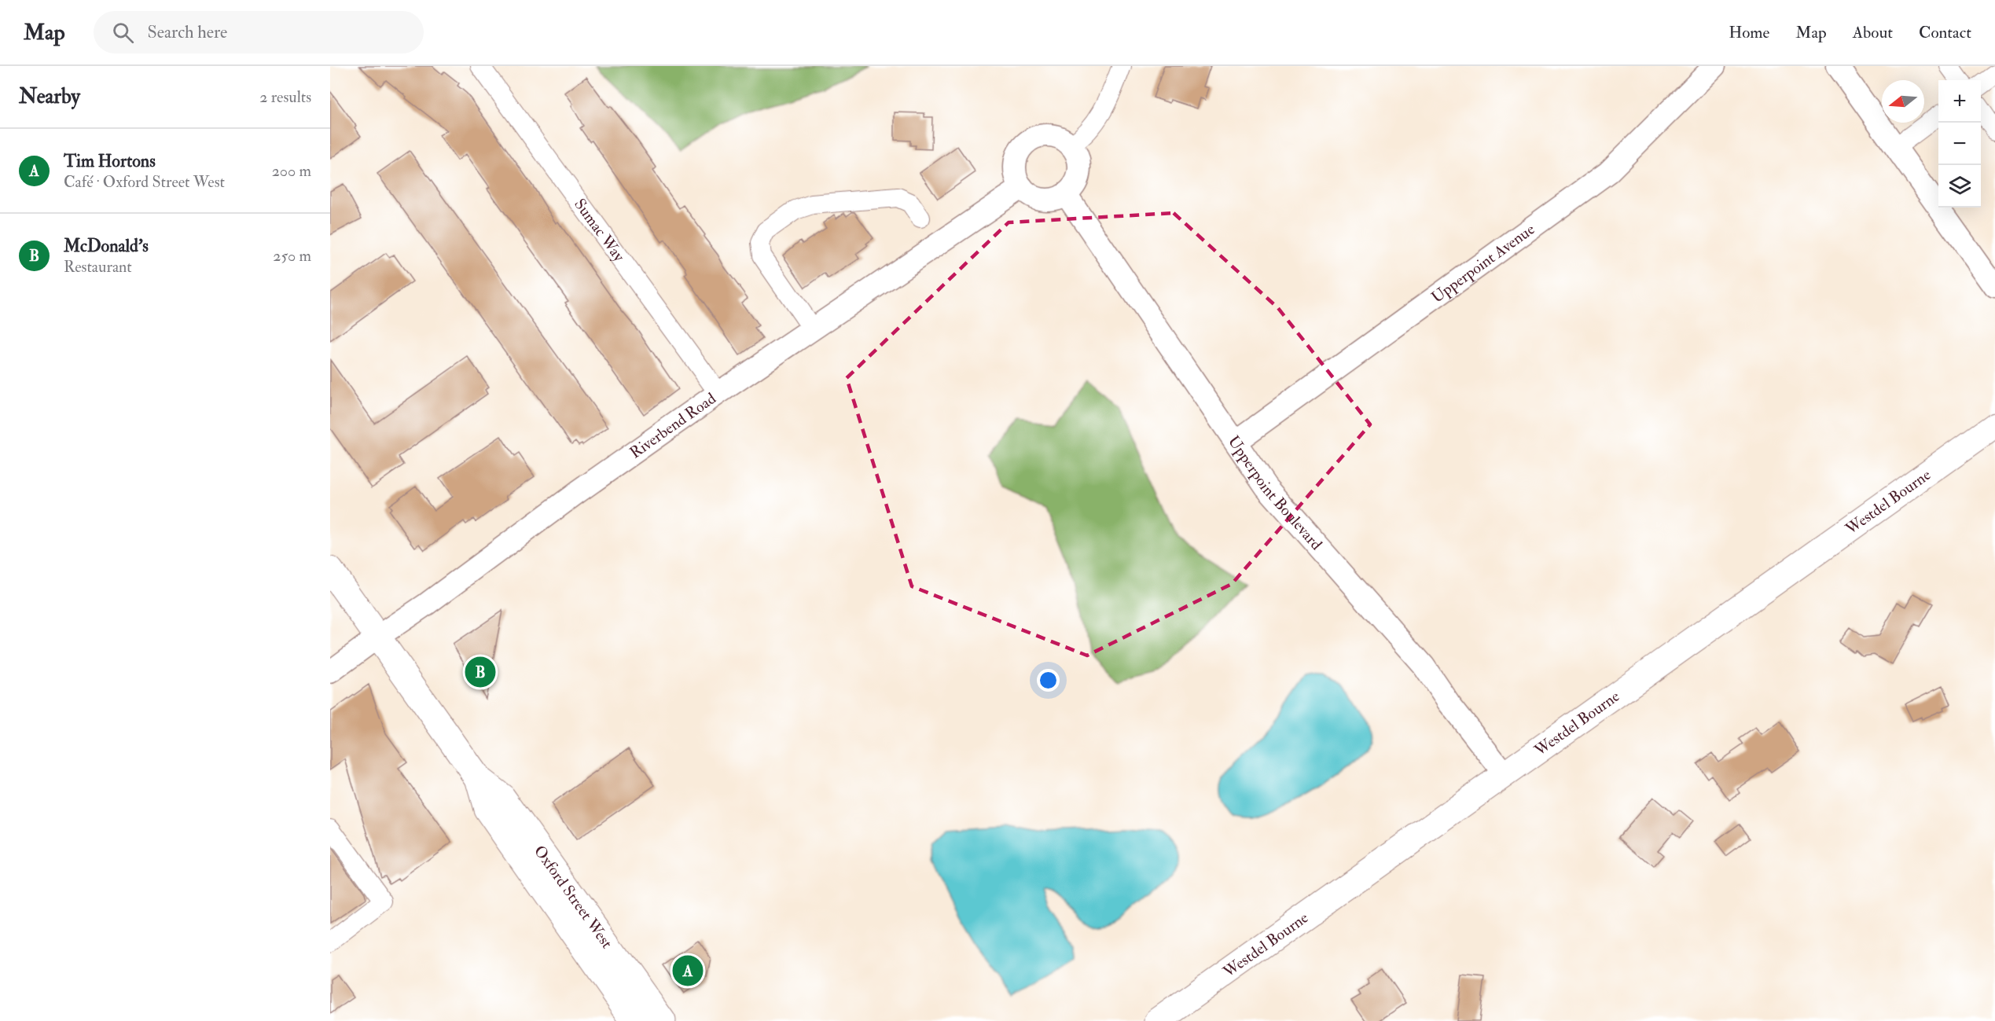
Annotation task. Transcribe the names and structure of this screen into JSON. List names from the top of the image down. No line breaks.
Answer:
{"streets":{"main road":["Westdel Bourne","Oxford Street West"],"street":["Sumac Way","Upperpoint Avenue","Riverbend Road","Upperpoint Boulevard"]},"crossings":[["Sumac Way","Riverbend Road"],["Upperpoint Avenue","Upperpoint Boulevard"],["Riverbend Road","Upperpoint Boulevard"],["Riverbend Road","Oxford Street West"],["Upperpoint Boulevard","Westdel Bourne"]],"north":"left","page":{"header":"Map","search":"Search here","nav":["Home","Map","About","Contact"],"heading":["Nearby","2 results"],"map_buttons":["+","−"],"list":[{"mark":"A","name":"Tim Hortons","note":"Café · Oxford Street West","value":"200 m"},{"mark":"B","name":"McDonald's","note":"Restaurant","value":"250 m"}],"pins":["B","A"]}}
